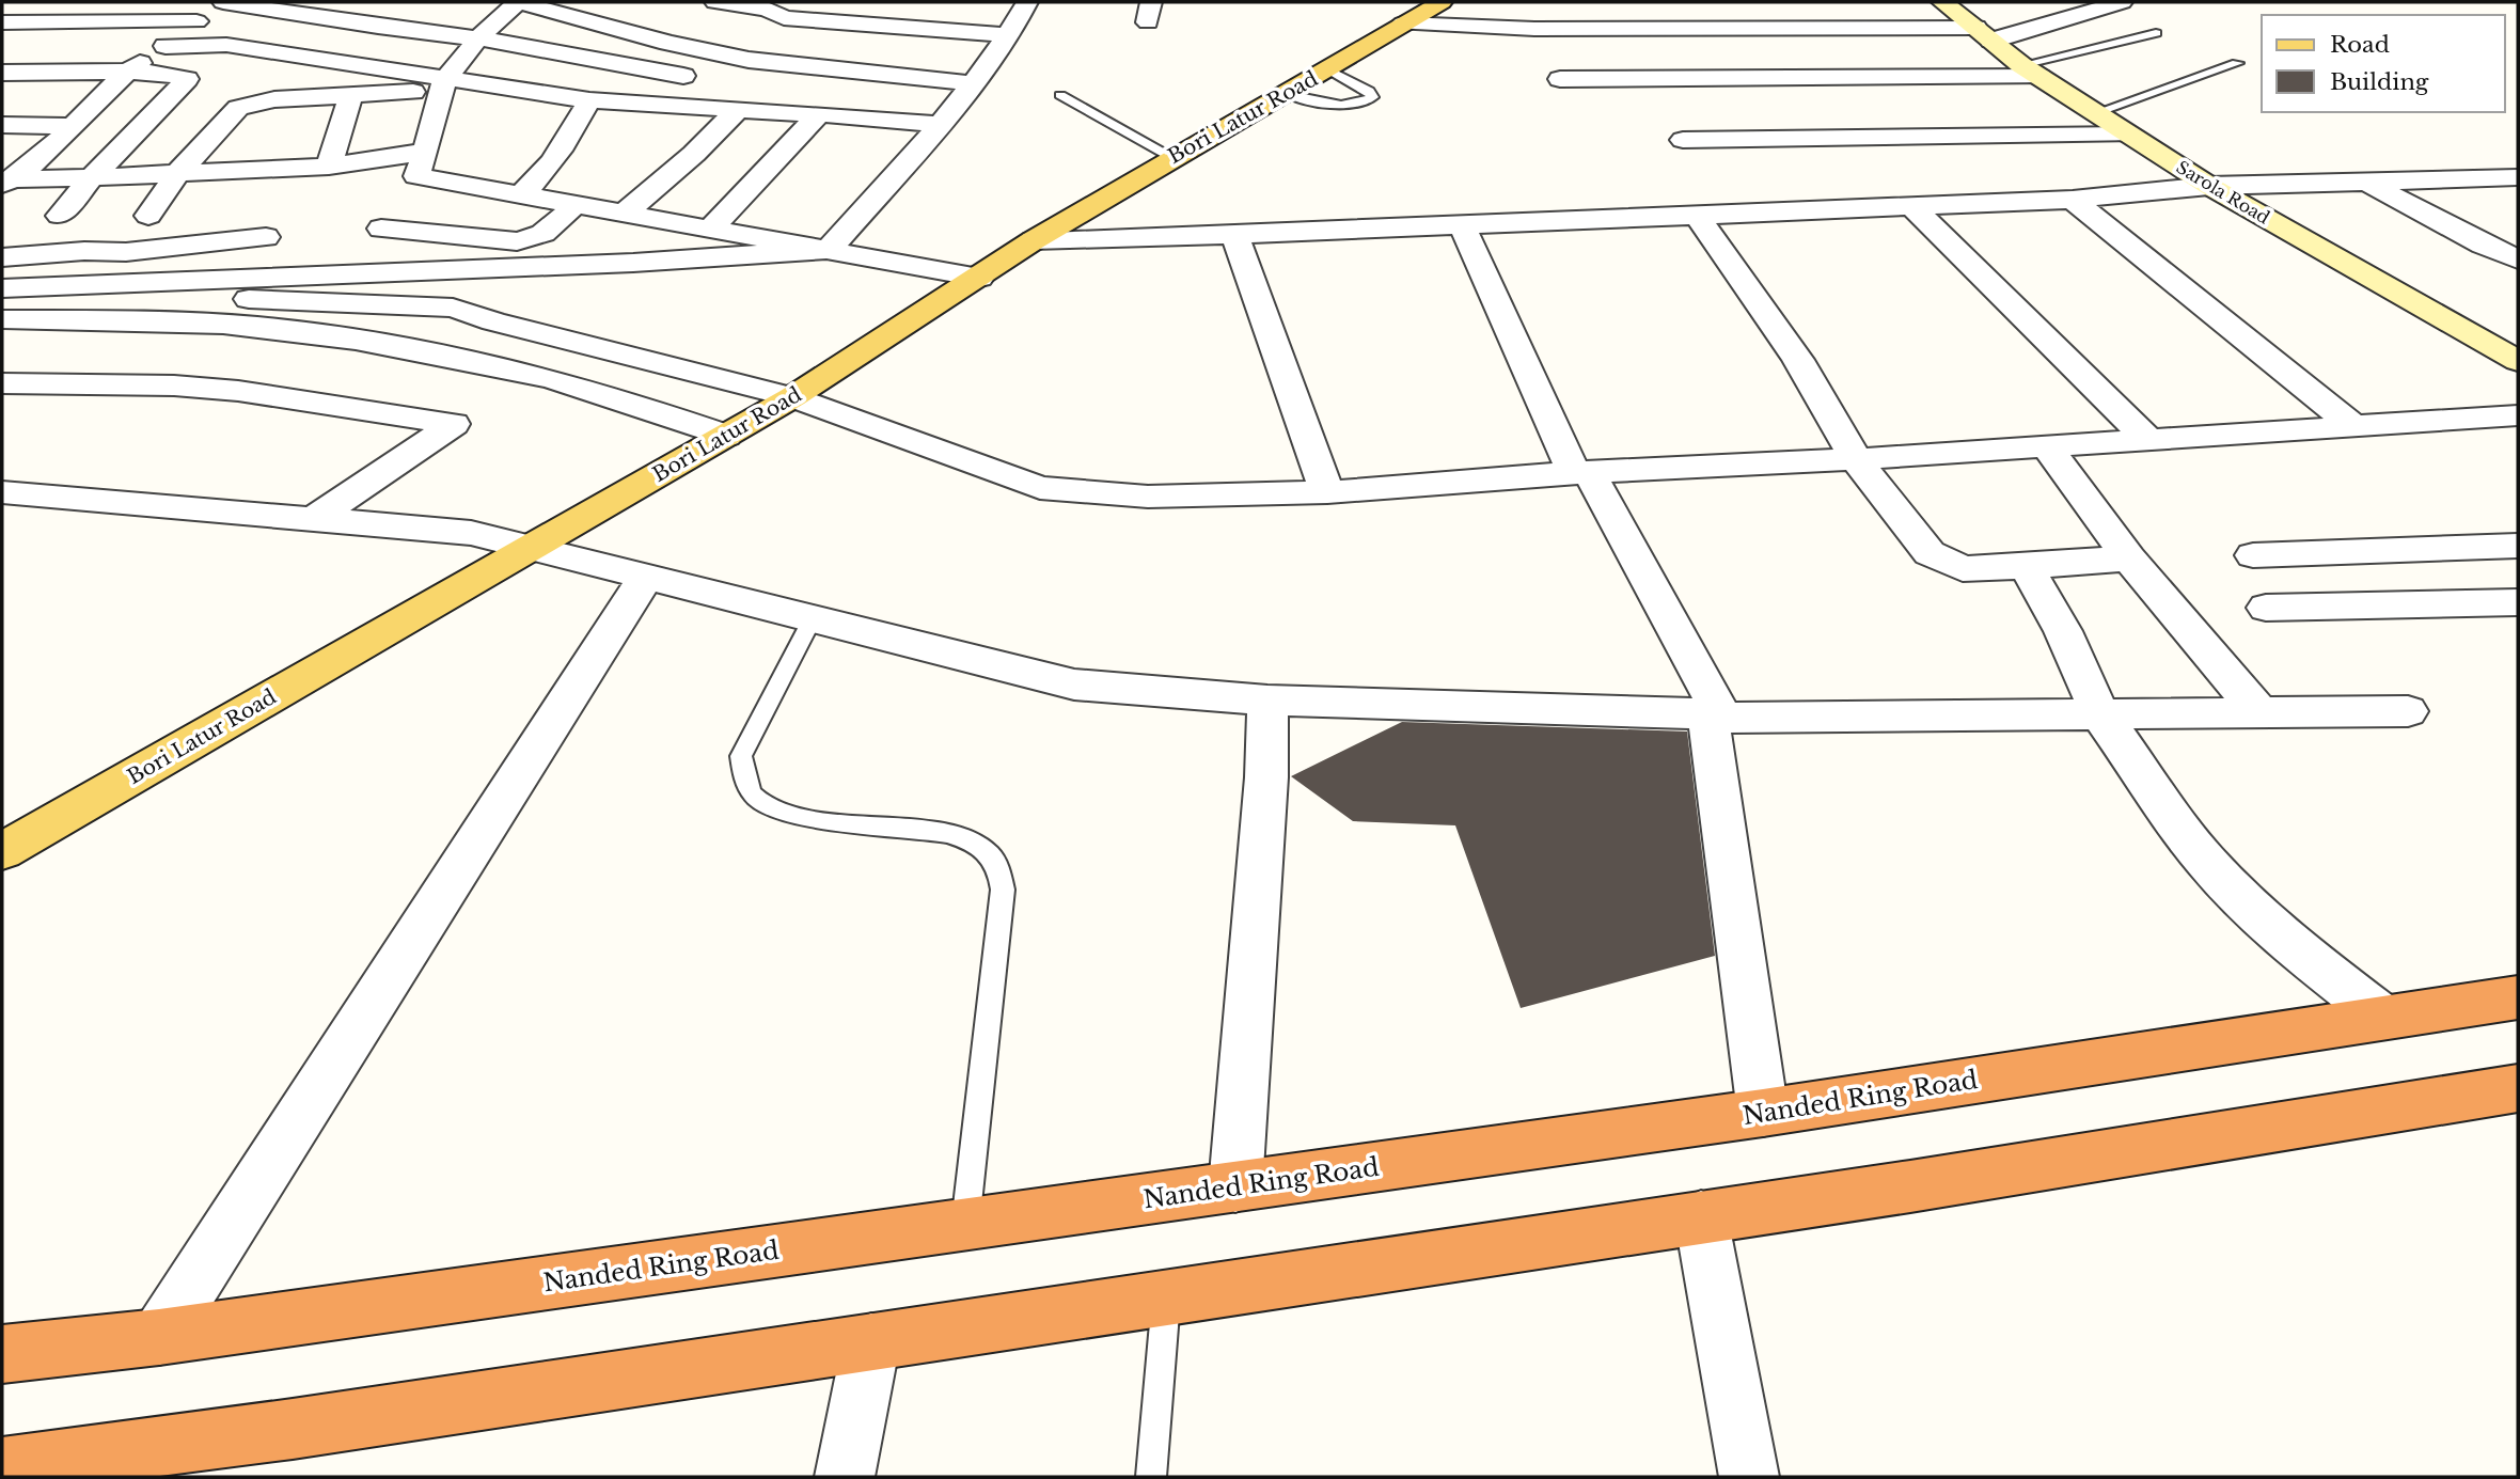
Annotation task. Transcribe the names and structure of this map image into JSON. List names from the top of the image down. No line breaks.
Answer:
{"streets":{"highway":["Nanded Ring Road"],"main road":["Bori Latur Road","Sarola Road"]},"legend":["Road","Building"]}
